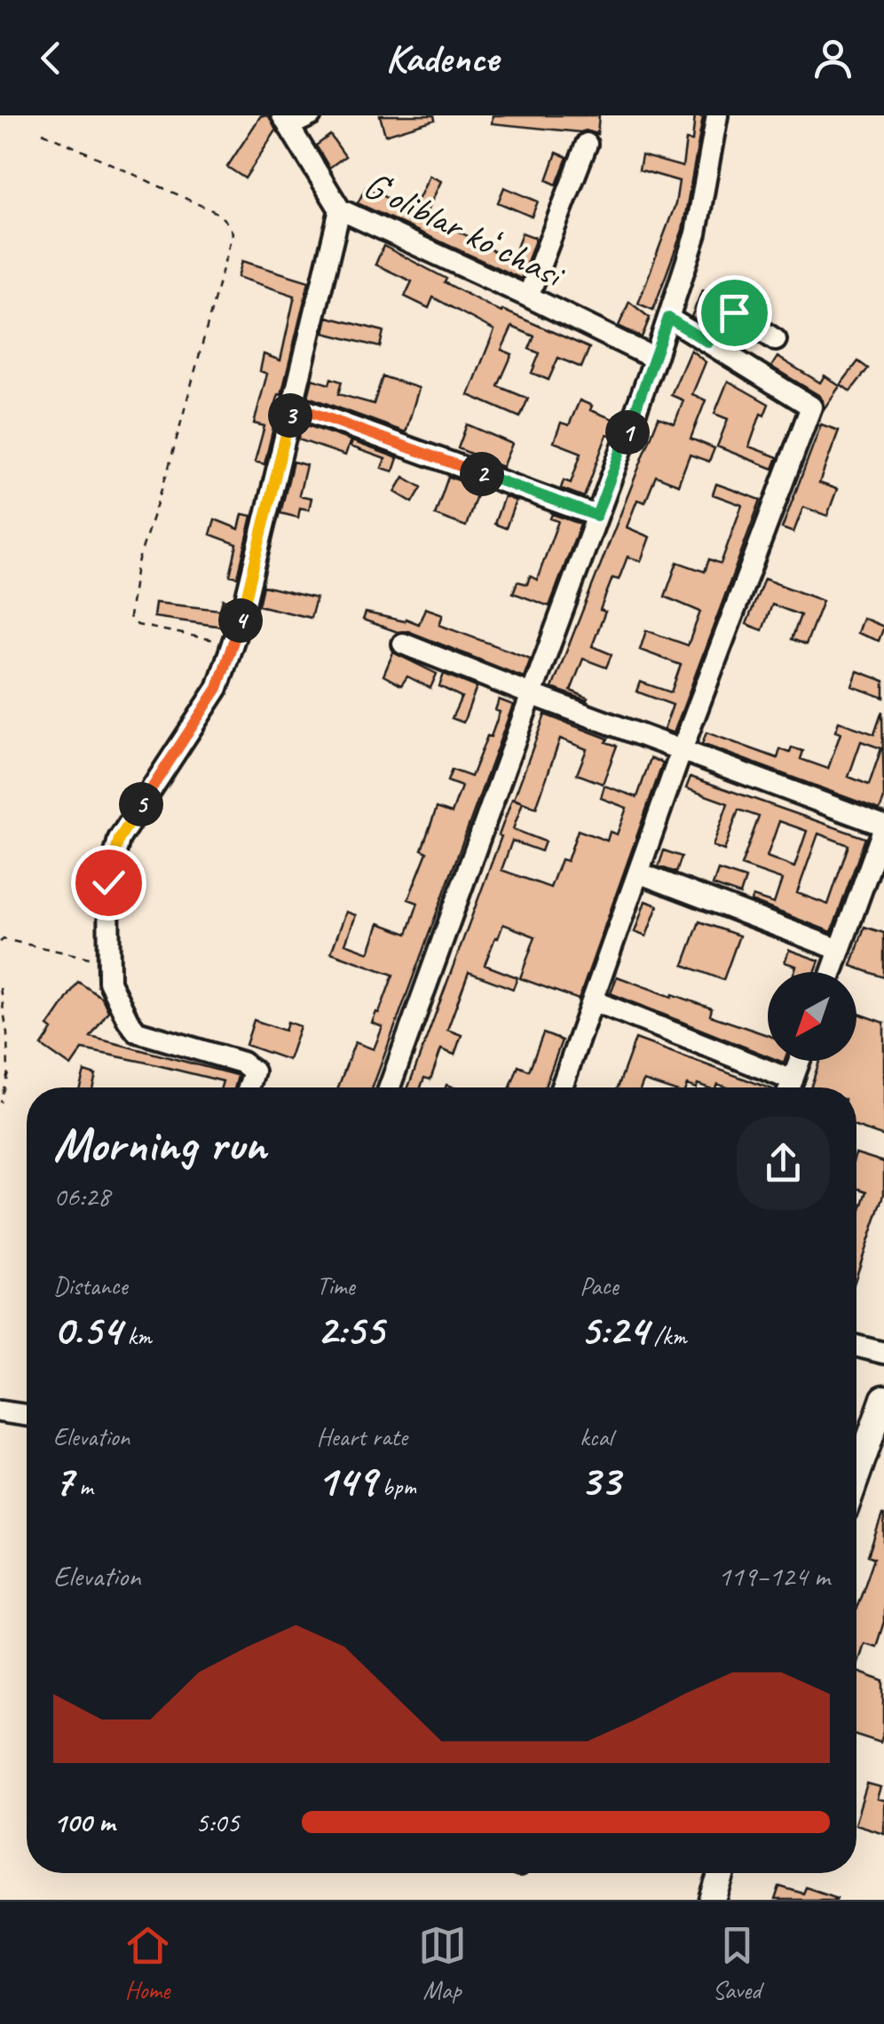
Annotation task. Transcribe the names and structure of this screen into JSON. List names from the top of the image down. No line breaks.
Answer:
{"streets":{"street":["Gʻoliblar koʻchasi"]},"north":"bottom left","page":{"header":"Kadence","pins":["3","1","2","4","5"],"heading":["Morning run","06:28"],"stats":[["Distance","0.54 km"],["Time","2:55"],["Pace","5:24 /km"],["Elevation","7 m"],["Heart rate","149 bpm"],["kcal","33"]],"chart":["Elevation","119–124 m"],"list":[{"name":"100 m","note":"5:05"}],"tabs":["Home","Map","Saved"]}}
